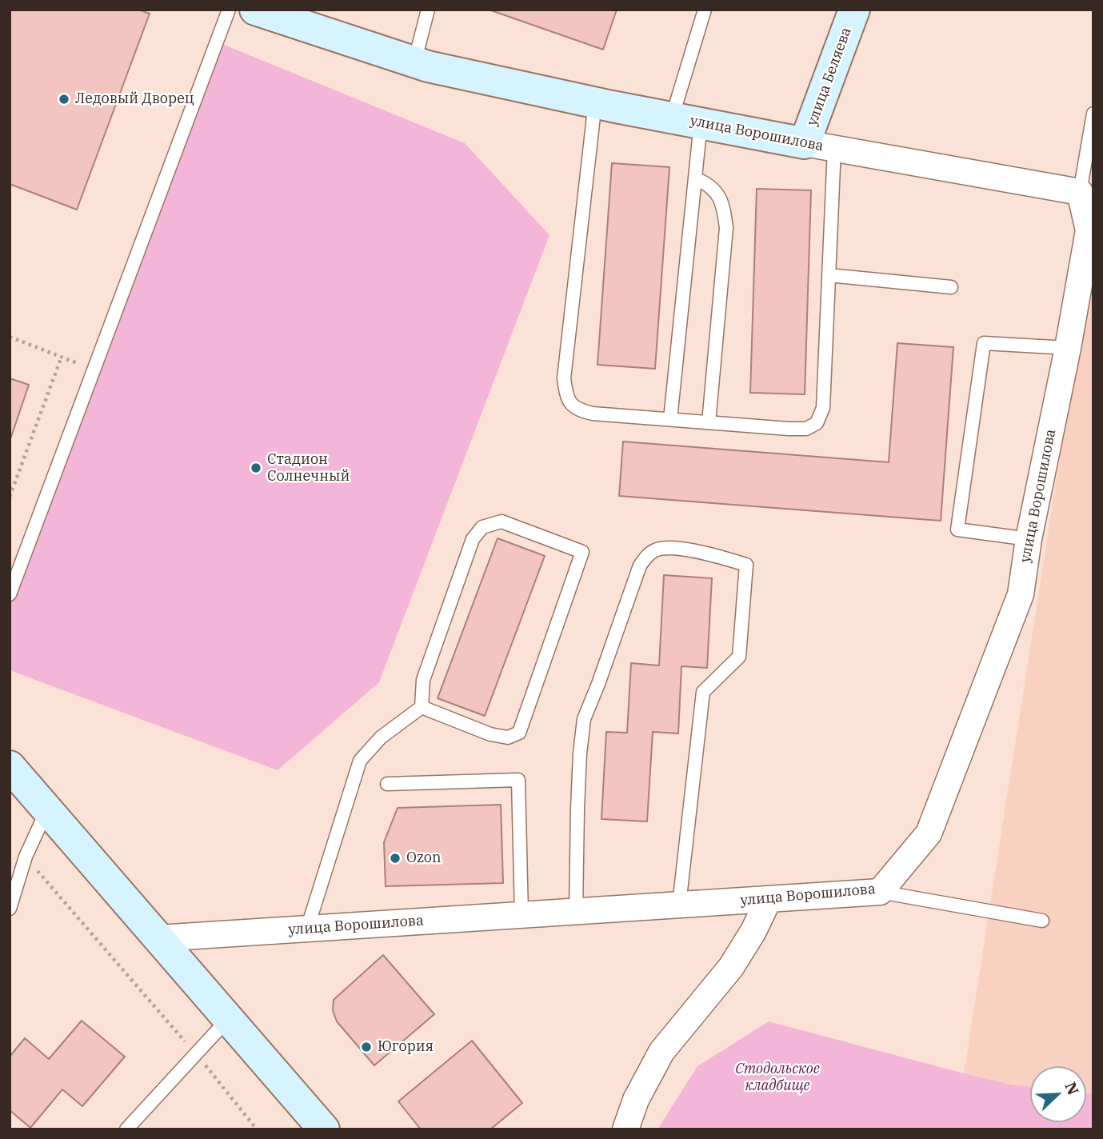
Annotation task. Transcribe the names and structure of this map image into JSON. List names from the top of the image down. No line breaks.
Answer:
{"streets":{"street":["улица Беляева","улица Ворошилова"]},"crossings":[["улица Беляева","улица Ворошилова"]],"parks":["Стодольское кладбище"],"places":["Ледовый Дворец","Стадион Солнечный","Ozon","Югория"],"north":"top right"}
